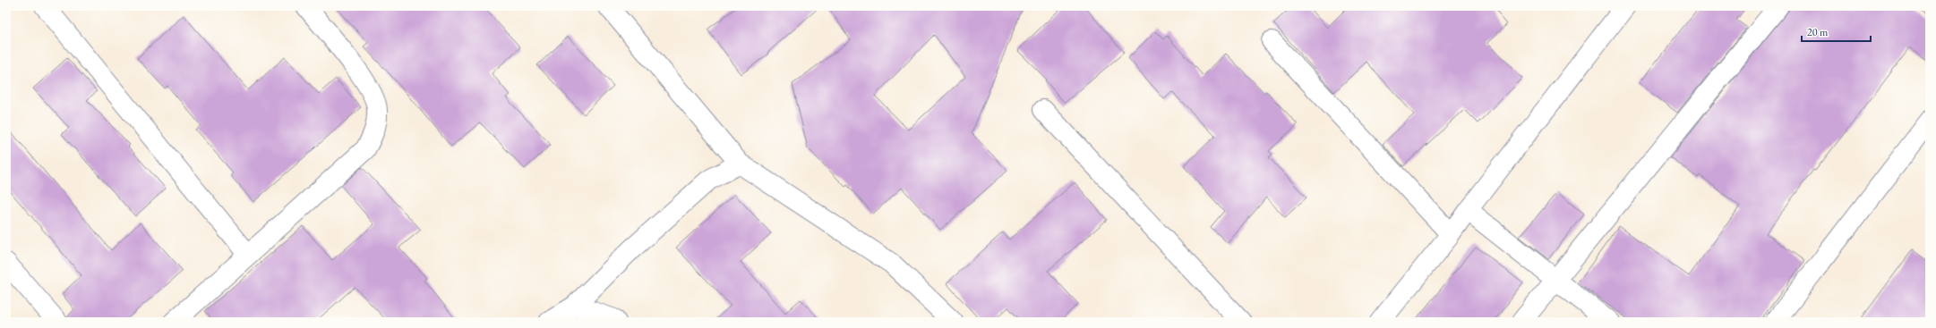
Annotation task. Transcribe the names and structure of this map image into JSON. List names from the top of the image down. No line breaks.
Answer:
{"scale_bar":"20 m"}
